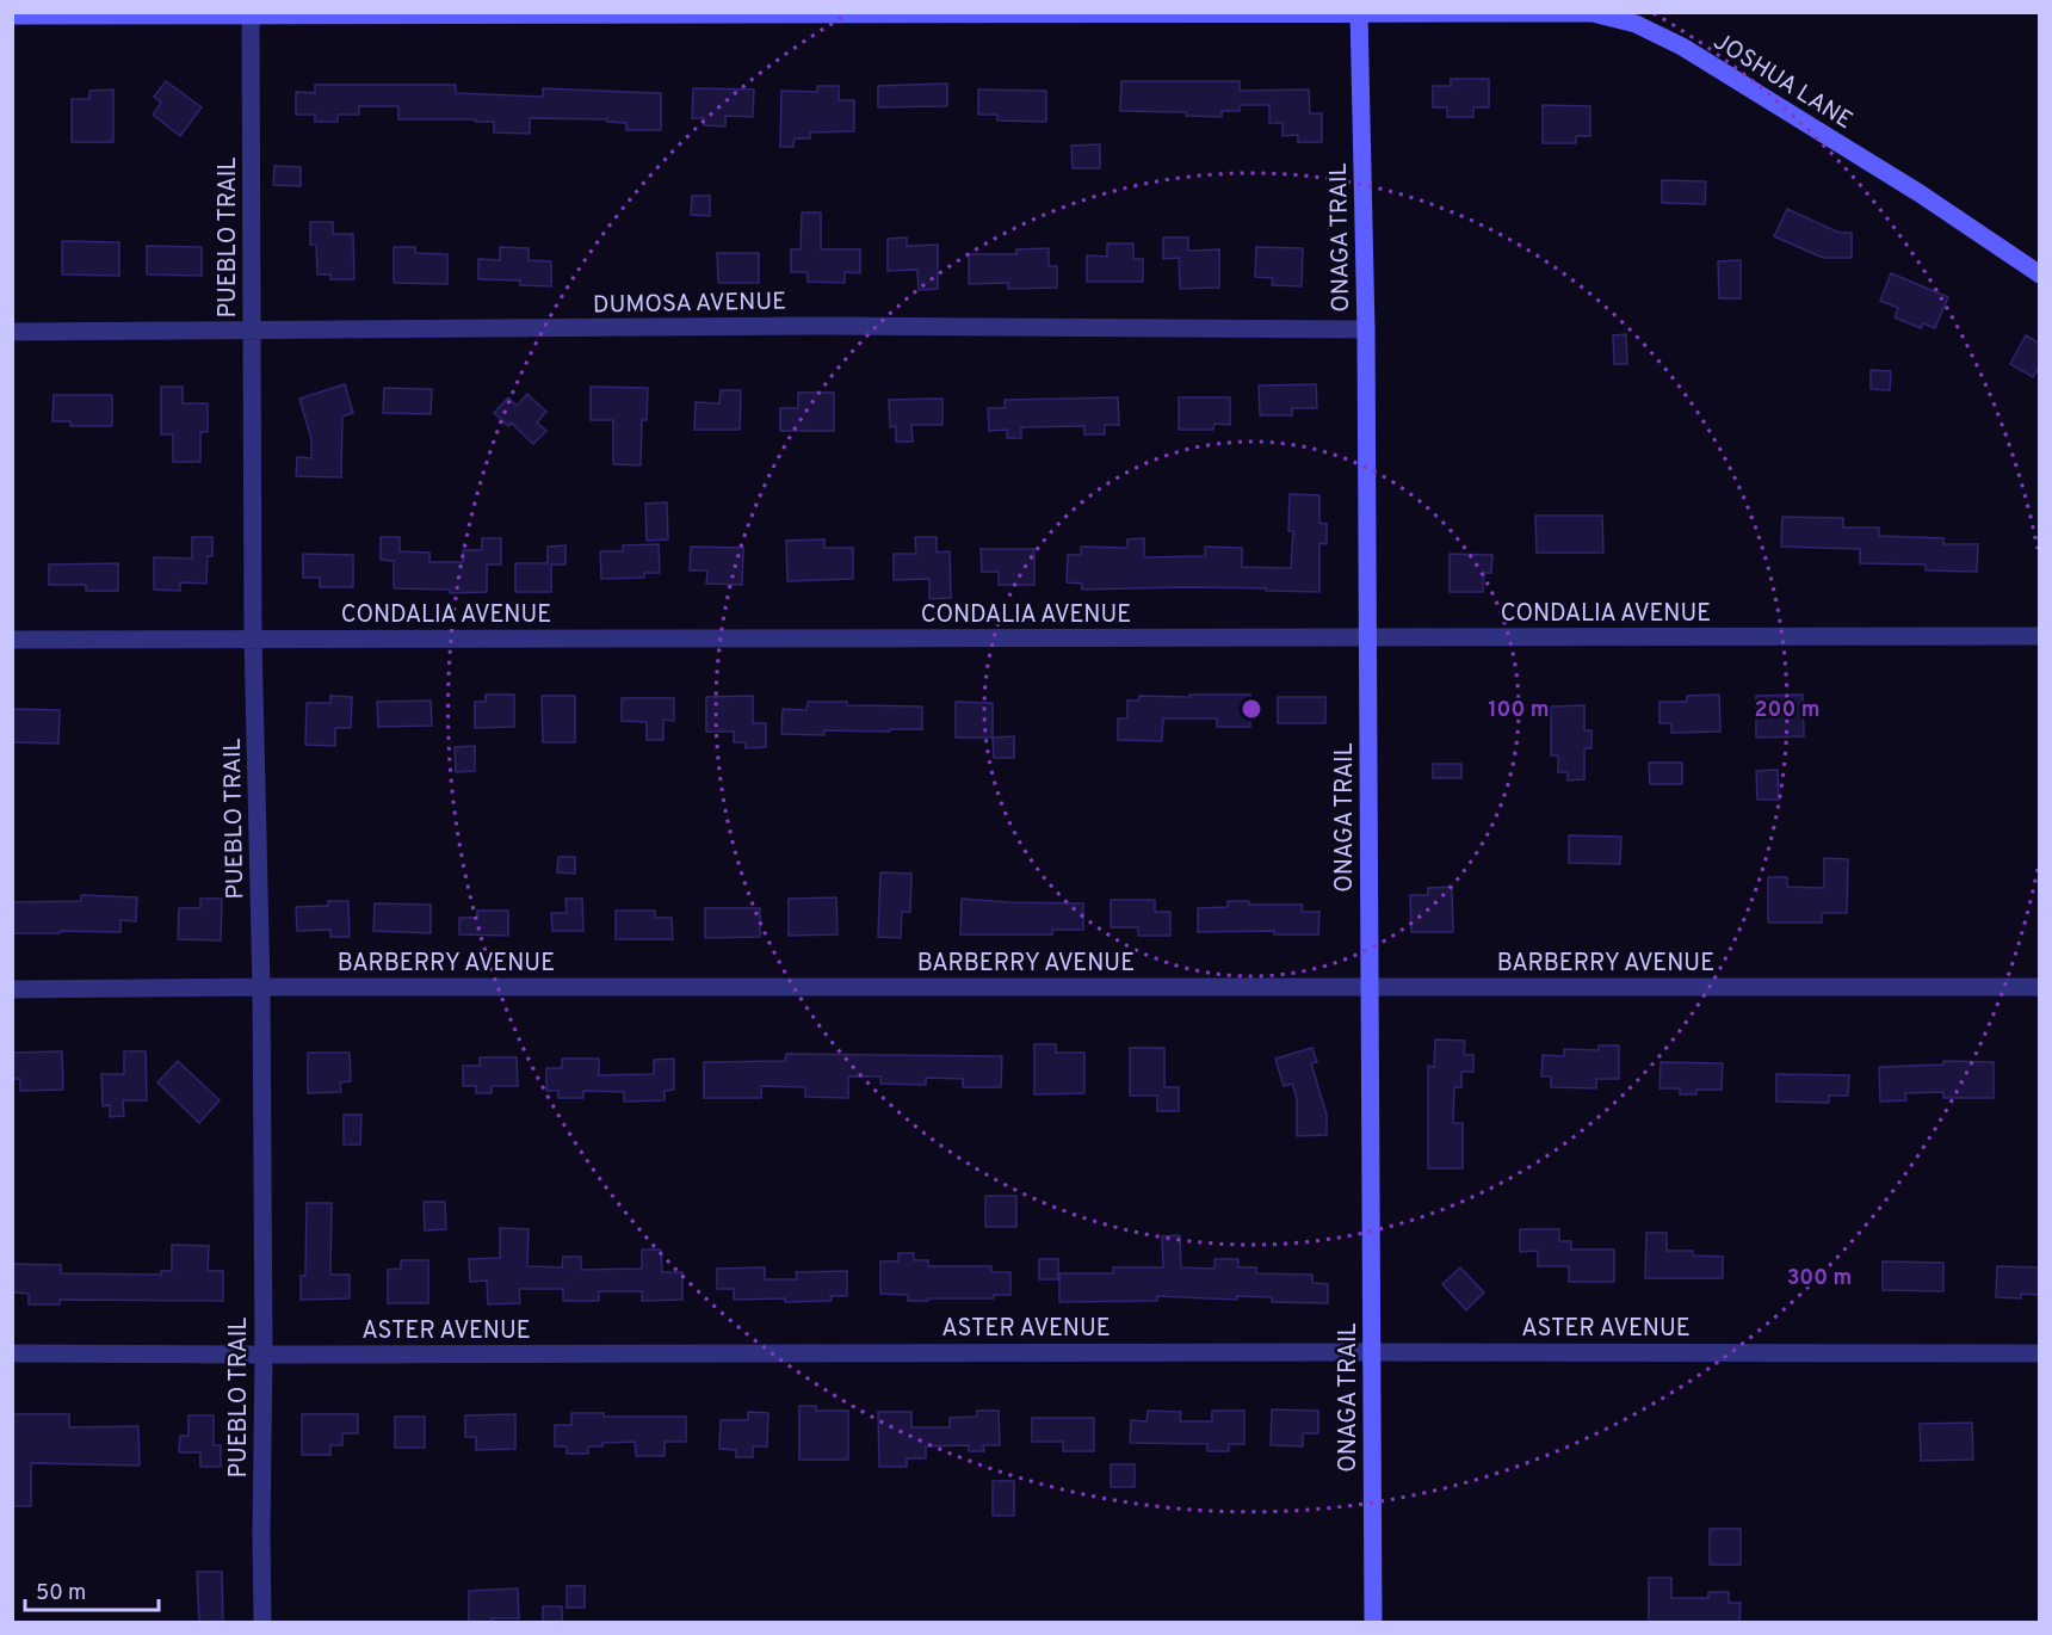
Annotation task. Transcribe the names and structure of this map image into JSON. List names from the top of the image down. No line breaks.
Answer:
{"streets":{"main road":["JOSHUA LANE","ONAGA TRAIL"],"street":["PUEBLO TRAIL","DUMOSA AVENUE","CONDALIA AVENUE","BARBERRY AVENUE","ASTER AVENUE"]},"crossings":[["JOSHUA LANE","PUEBLO TRAIL"],["JOSHUA LANE","ONAGA TRAIL"],["PUEBLO TRAIL","DUMOSA AVENUE"],["PUEBLO TRAIL","CONDALIA AVENUE"],["PUEBLO TRAIL","BARBERRY AVENUE"],["PUEBLO TRAIL","ASTER AVENUE"],["ONAGA TRAIL","DUMOSA AVENUE"],["ONAGA TRAIL","CONDALIA AVENUE"],["ONAGA TRAIL","BARBERRY AVENUE"],["ONAGA TRAIL","ASTER AVENUE"]],"scale_bar":"50 m","rings":["100 m","200 m","300 m"]}
